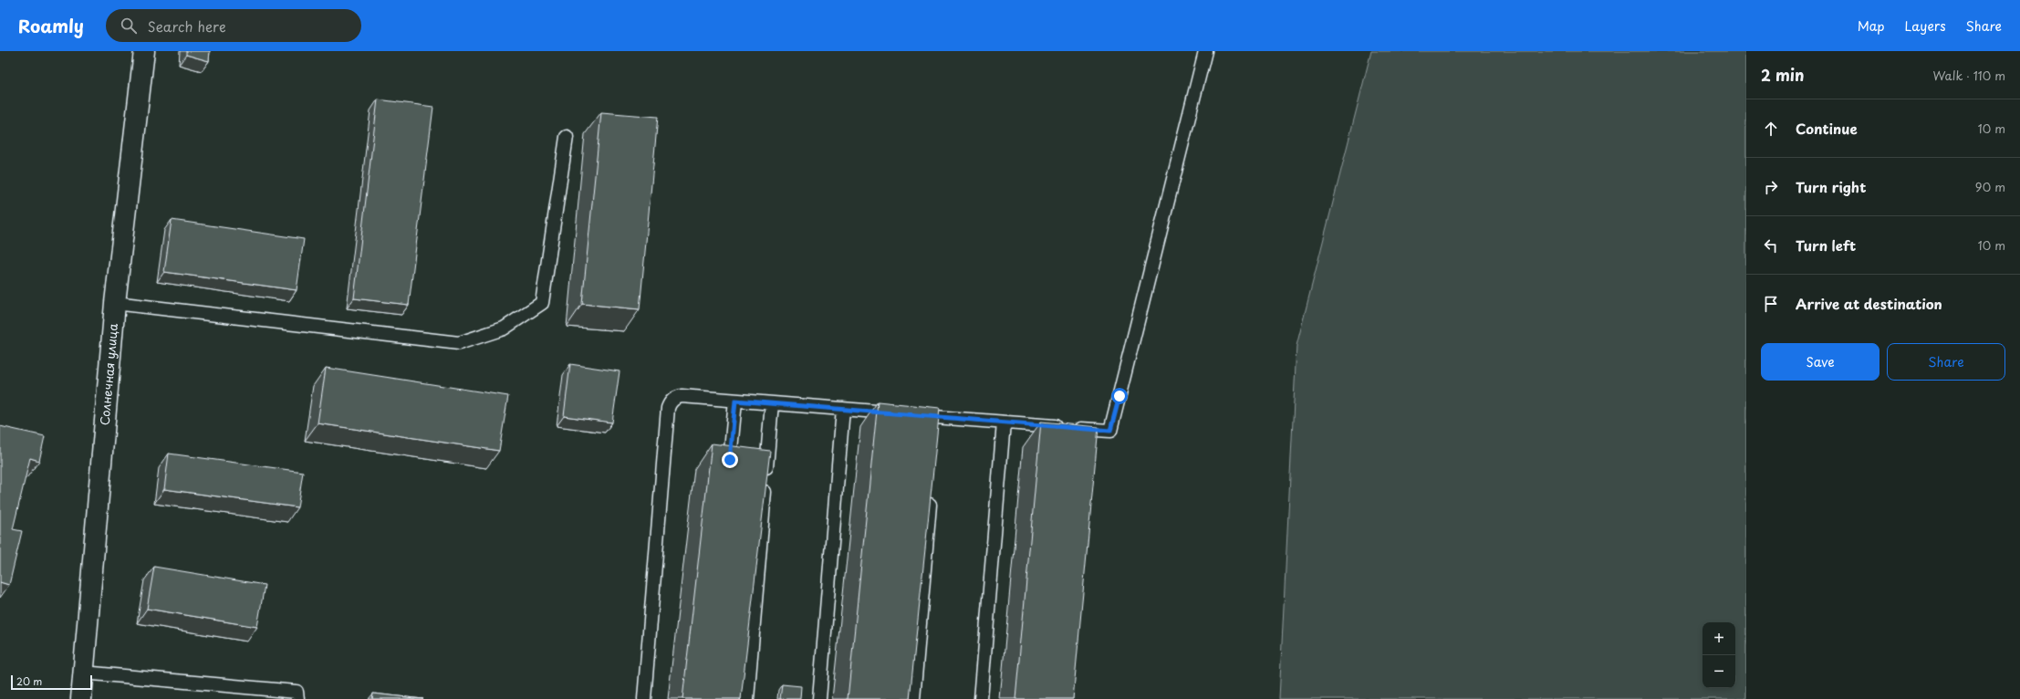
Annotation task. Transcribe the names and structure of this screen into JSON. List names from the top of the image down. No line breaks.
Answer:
{"streets":{"street":["Солнечная улица"]},"scale_bar":"20 m","page":{"header":"Roamly","search":"Search here","nav":["Map","Layers","Share"],"heading":["2 min","Walk · 110 m"],"list":[["Continue","10 m"],["Turn right","90 m"],["Turn left","10 m"],"Arrive at destination"],"buttons":["Save","Share"],"map_buttons":["+","−"],"scale":"20 m"}}
